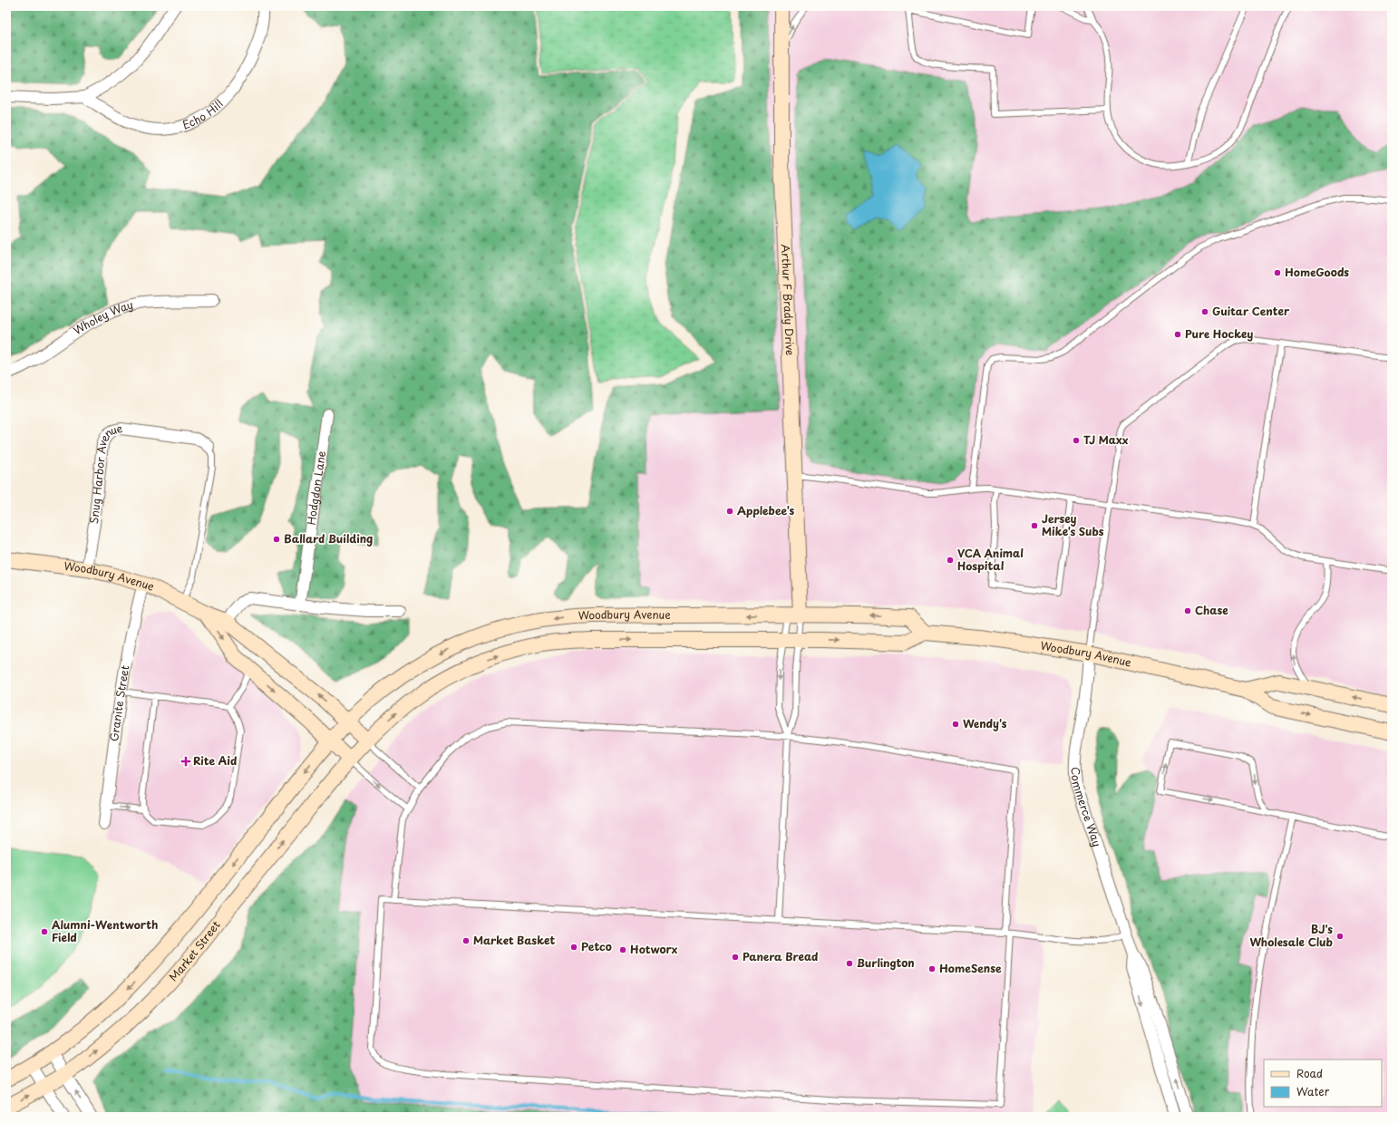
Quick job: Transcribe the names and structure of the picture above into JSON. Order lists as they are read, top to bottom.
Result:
{
  "streets": {
    "main road": ["Arthur F Brady Drive", "Woodbury Avenue", "Market Street"],
    "street": [
      "Echo Hill",
      "Wholey Way",
      "Snug Harbor Avenue",
      "Hodgdon Lane",
      "Granite Street",
      "Commerce Way"
    ]
  },
  "crossings": [
    ["Arthur F Brady Drive", "Woodbury Avenue"],
    ["Snug Harbor Avenue", "Woodbury Avenue"],
    ["Woodbury Avenue", "Granite Street"],
    ["Woodbury Avenue", "Commerce Way"],
    ["Woodbury Avenue", "Market Street"]
  ],
  "places": {
    "other": [
      "HomeGoods",
      "Guitar Center",
      "Pure Hockey",
      "TJ Maxx",
      "Applebee's",
      "Jersey Mike's Subs",
      "Ballard Building",
      "VCA Animal Hospital",
      "Chase",
      "Wendy's",
      "Alumni-Wentworth Field",
      "BJ's Wholesale Club",
      "Market Basket",
      "Petco",
      "Hotworx",
      "Panera Bread",
      "Burlington",
      "HomeSense"
    ],
    "health": ["Rite Aid"]
  },
  "legend": ["Road", "Water"]
}
